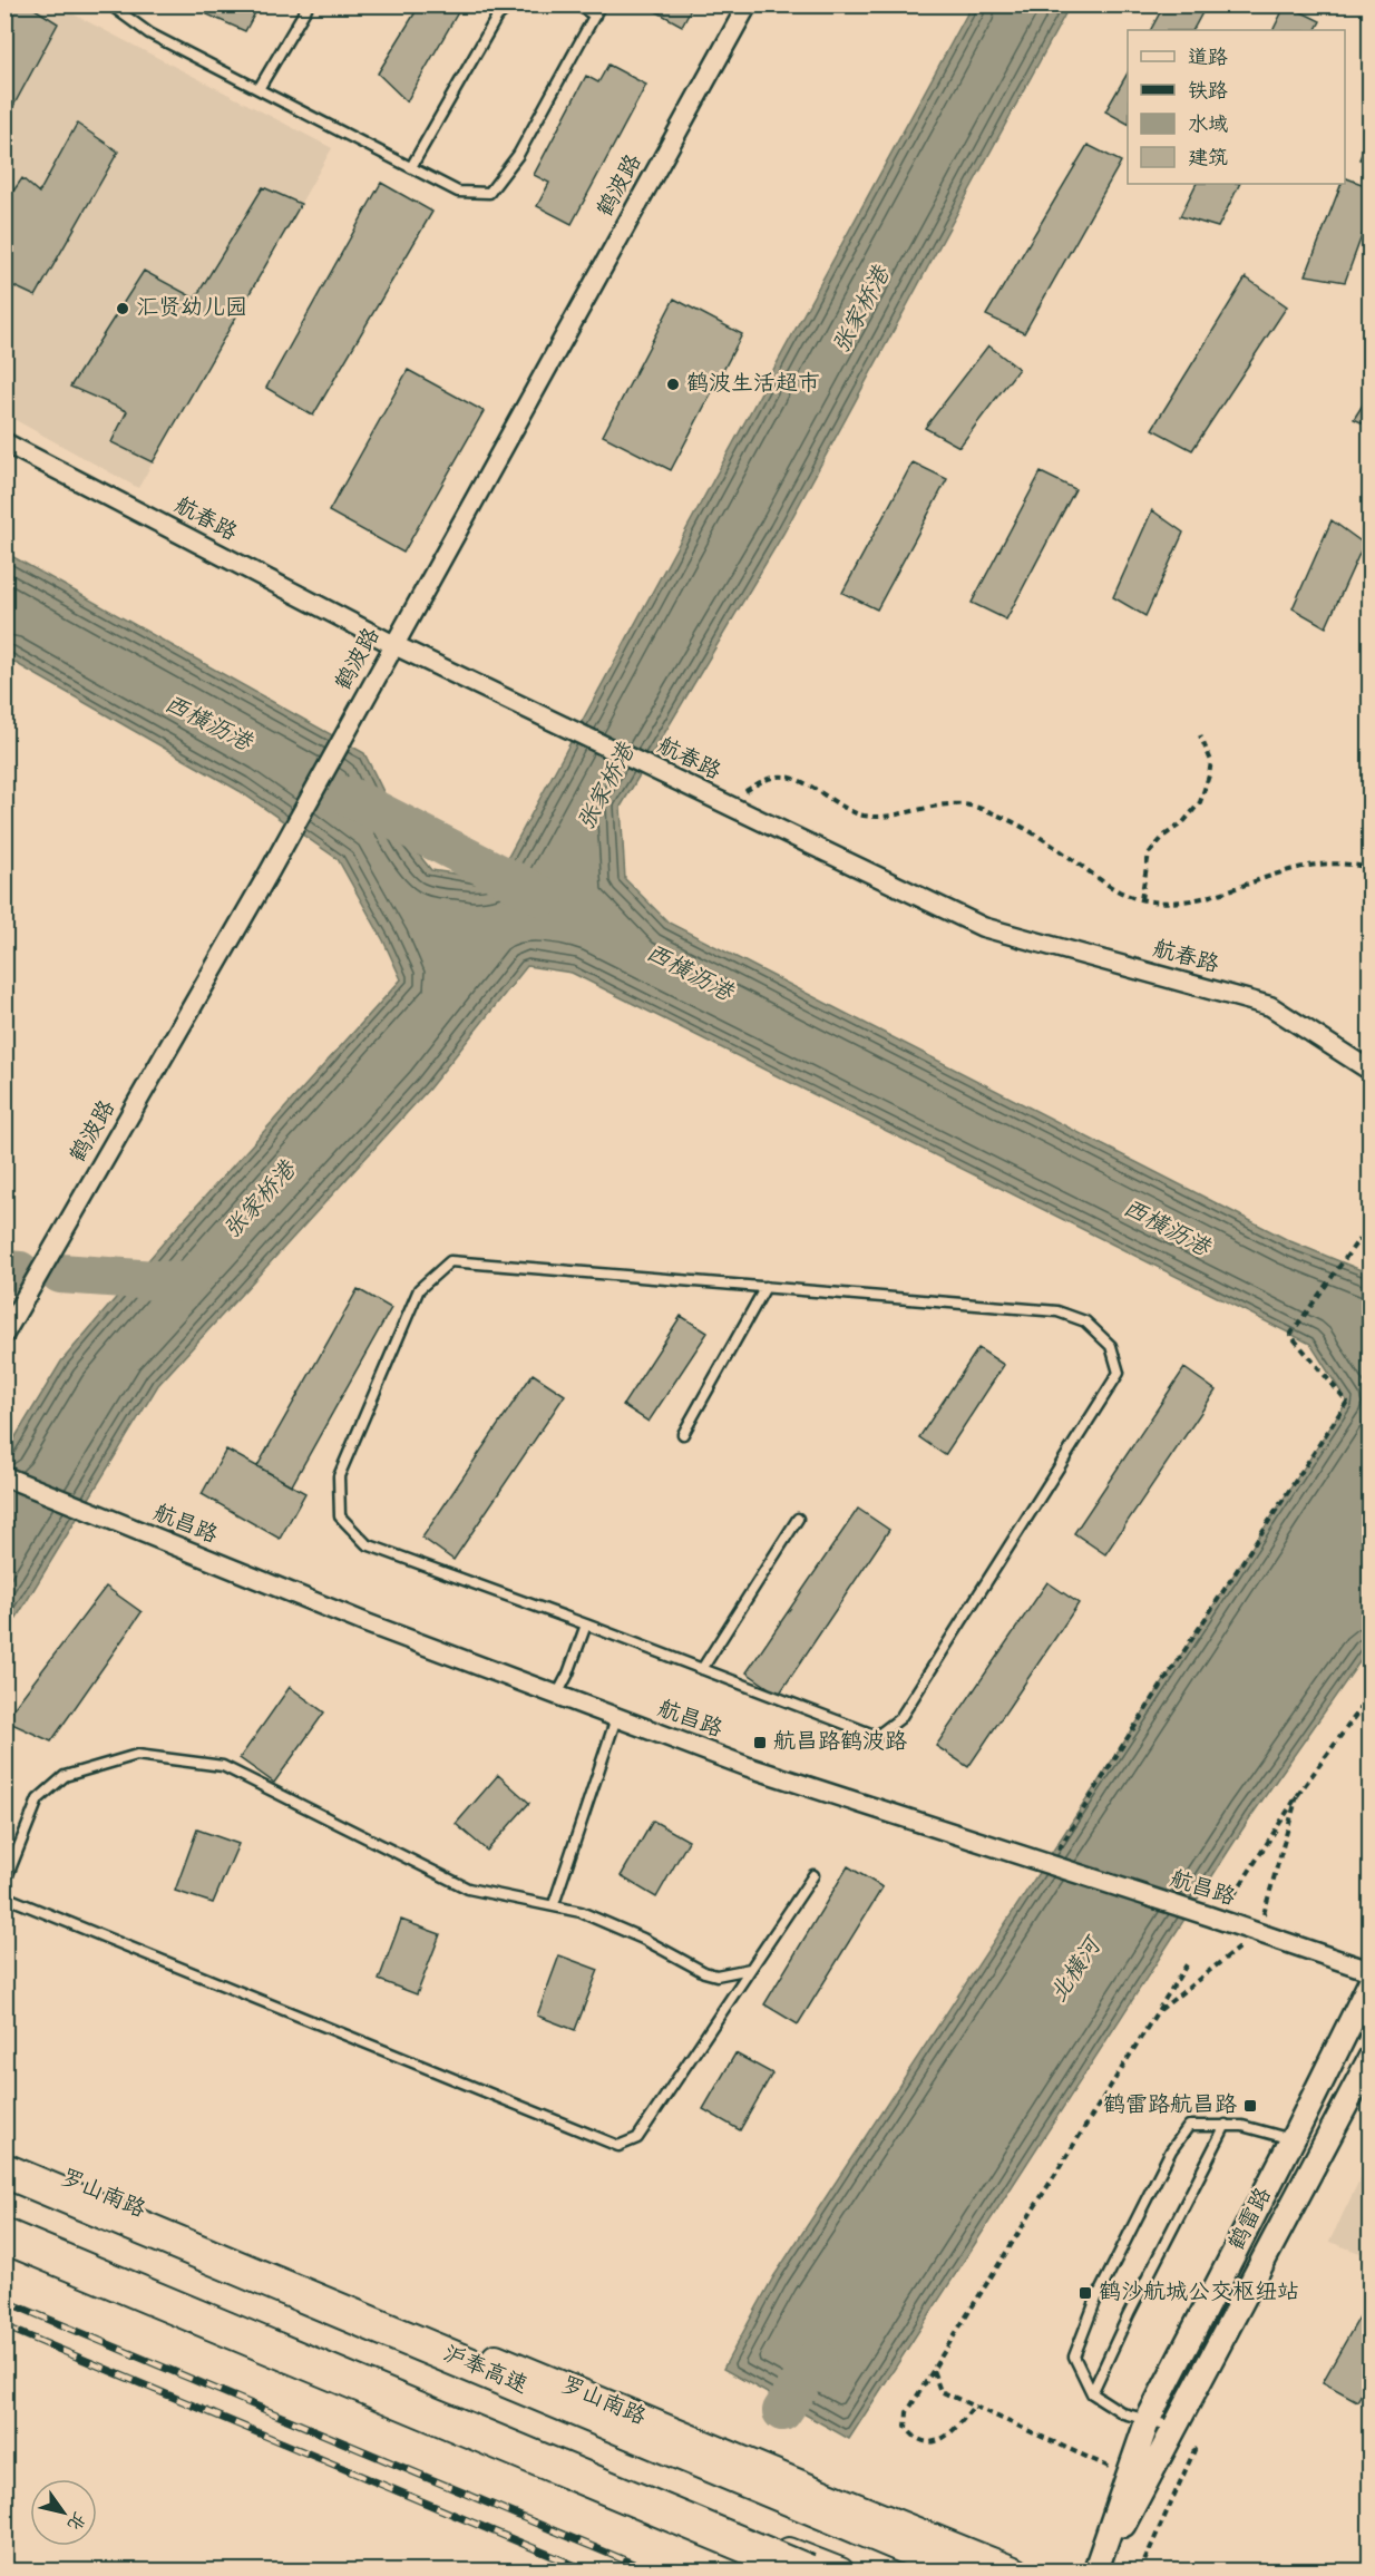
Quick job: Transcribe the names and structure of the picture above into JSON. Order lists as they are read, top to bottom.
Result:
{
  "streets": {
    "highway": ["沪奉高速"],
    "main road": ["罗山南路"],
    "street": [
      "鹤波路",
      "航春路",
      "航昌路",
      "鹤雷路"
    ]
  },
  "crossings": [
    ["鹤波路", "航春路"]
  ],
  "water": ["张家桥港", "西横沥港", "北横河"],
  "places": {
    "other": ["汇贤幼儿园", "鹤波生活超市"],
    "transit": ["航昌路鹤波路", "鹤雷路航昌路", "鹤沙航城公交枢纽站"]
  },
  "legend": [
    "道路",
    "铁路",
    "水域",
    "建筑"
  ],
  "north": "bottom right"
}
